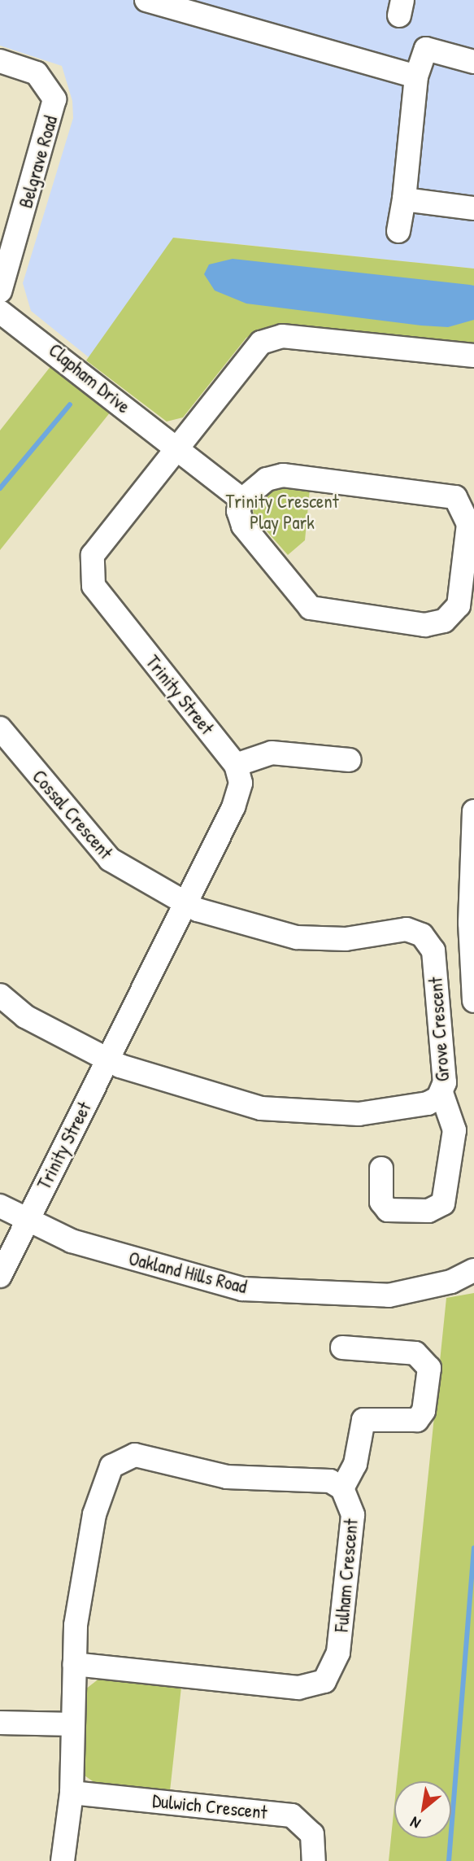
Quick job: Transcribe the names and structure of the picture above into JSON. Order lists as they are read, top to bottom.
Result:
{
  "streets": {
    "street": [
      "Belgrave Road",
      "Clapham Drive",
      "Trinity Street",
      "Cossal Crescent",
      "Grove Crescent",
      "Oakland Hills Road",
      "Fulham Crescent",
      "Dulwich Crescent"
    ]
  },
  "crossings": [
    ["Clapham Drive", "Trinity Street"],
    ["Trinity Street", "Cossal Crescent"],
    ["Trinity Street", "Grove Crescent"],
    ["Trinity Street", "Oakland Hills Road"],
    ["Cossal Crescent", "Grove Crescent"]
  ],
  "parks": ["Trinity Crescent Play Park"],
  "north": "bottom left"
}
